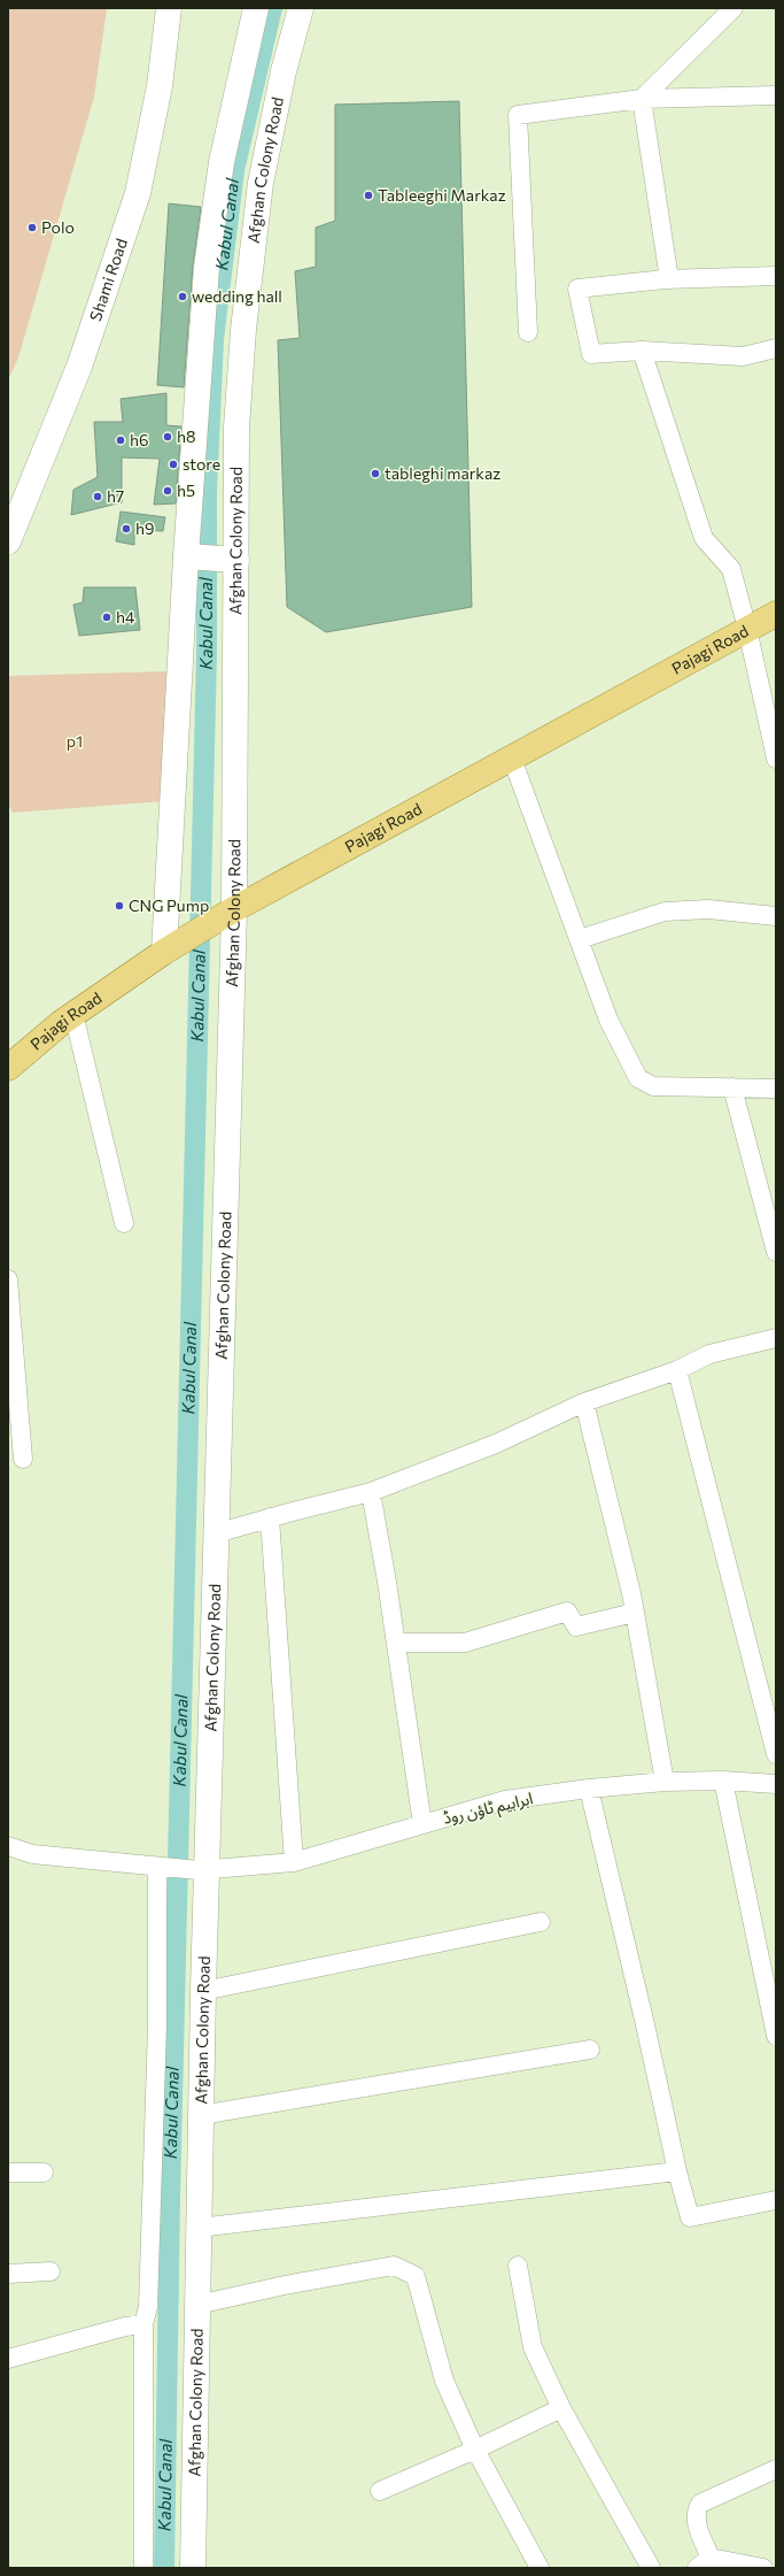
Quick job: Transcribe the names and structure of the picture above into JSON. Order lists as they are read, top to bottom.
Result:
{
  "streets": {
    "main road": ["Afghan Colony Road", "Shami Road", "Pajagi Road"],
    "street": ["ابراہیم ٹاؤن روڈ"]
  },
  "crossings": [
    ["Afghan Colony Road", "Pajagi Road"],
    ["Afghan Colony Road", "ابراہیم ٹاؤن روڈ"]
  ],
  "water": ["Kabul Canal"],
  "parks": ["p1"],
  "places": [
    "Tableeghi Markaz",
    "Polo",
    "wedding hall",
    "h8",
    "h6",
    "store",
    "tableghi markaz",
    "h5",
    "h7",
    "h9",
    "h4",
    "CNG Pump"
  ]
}
